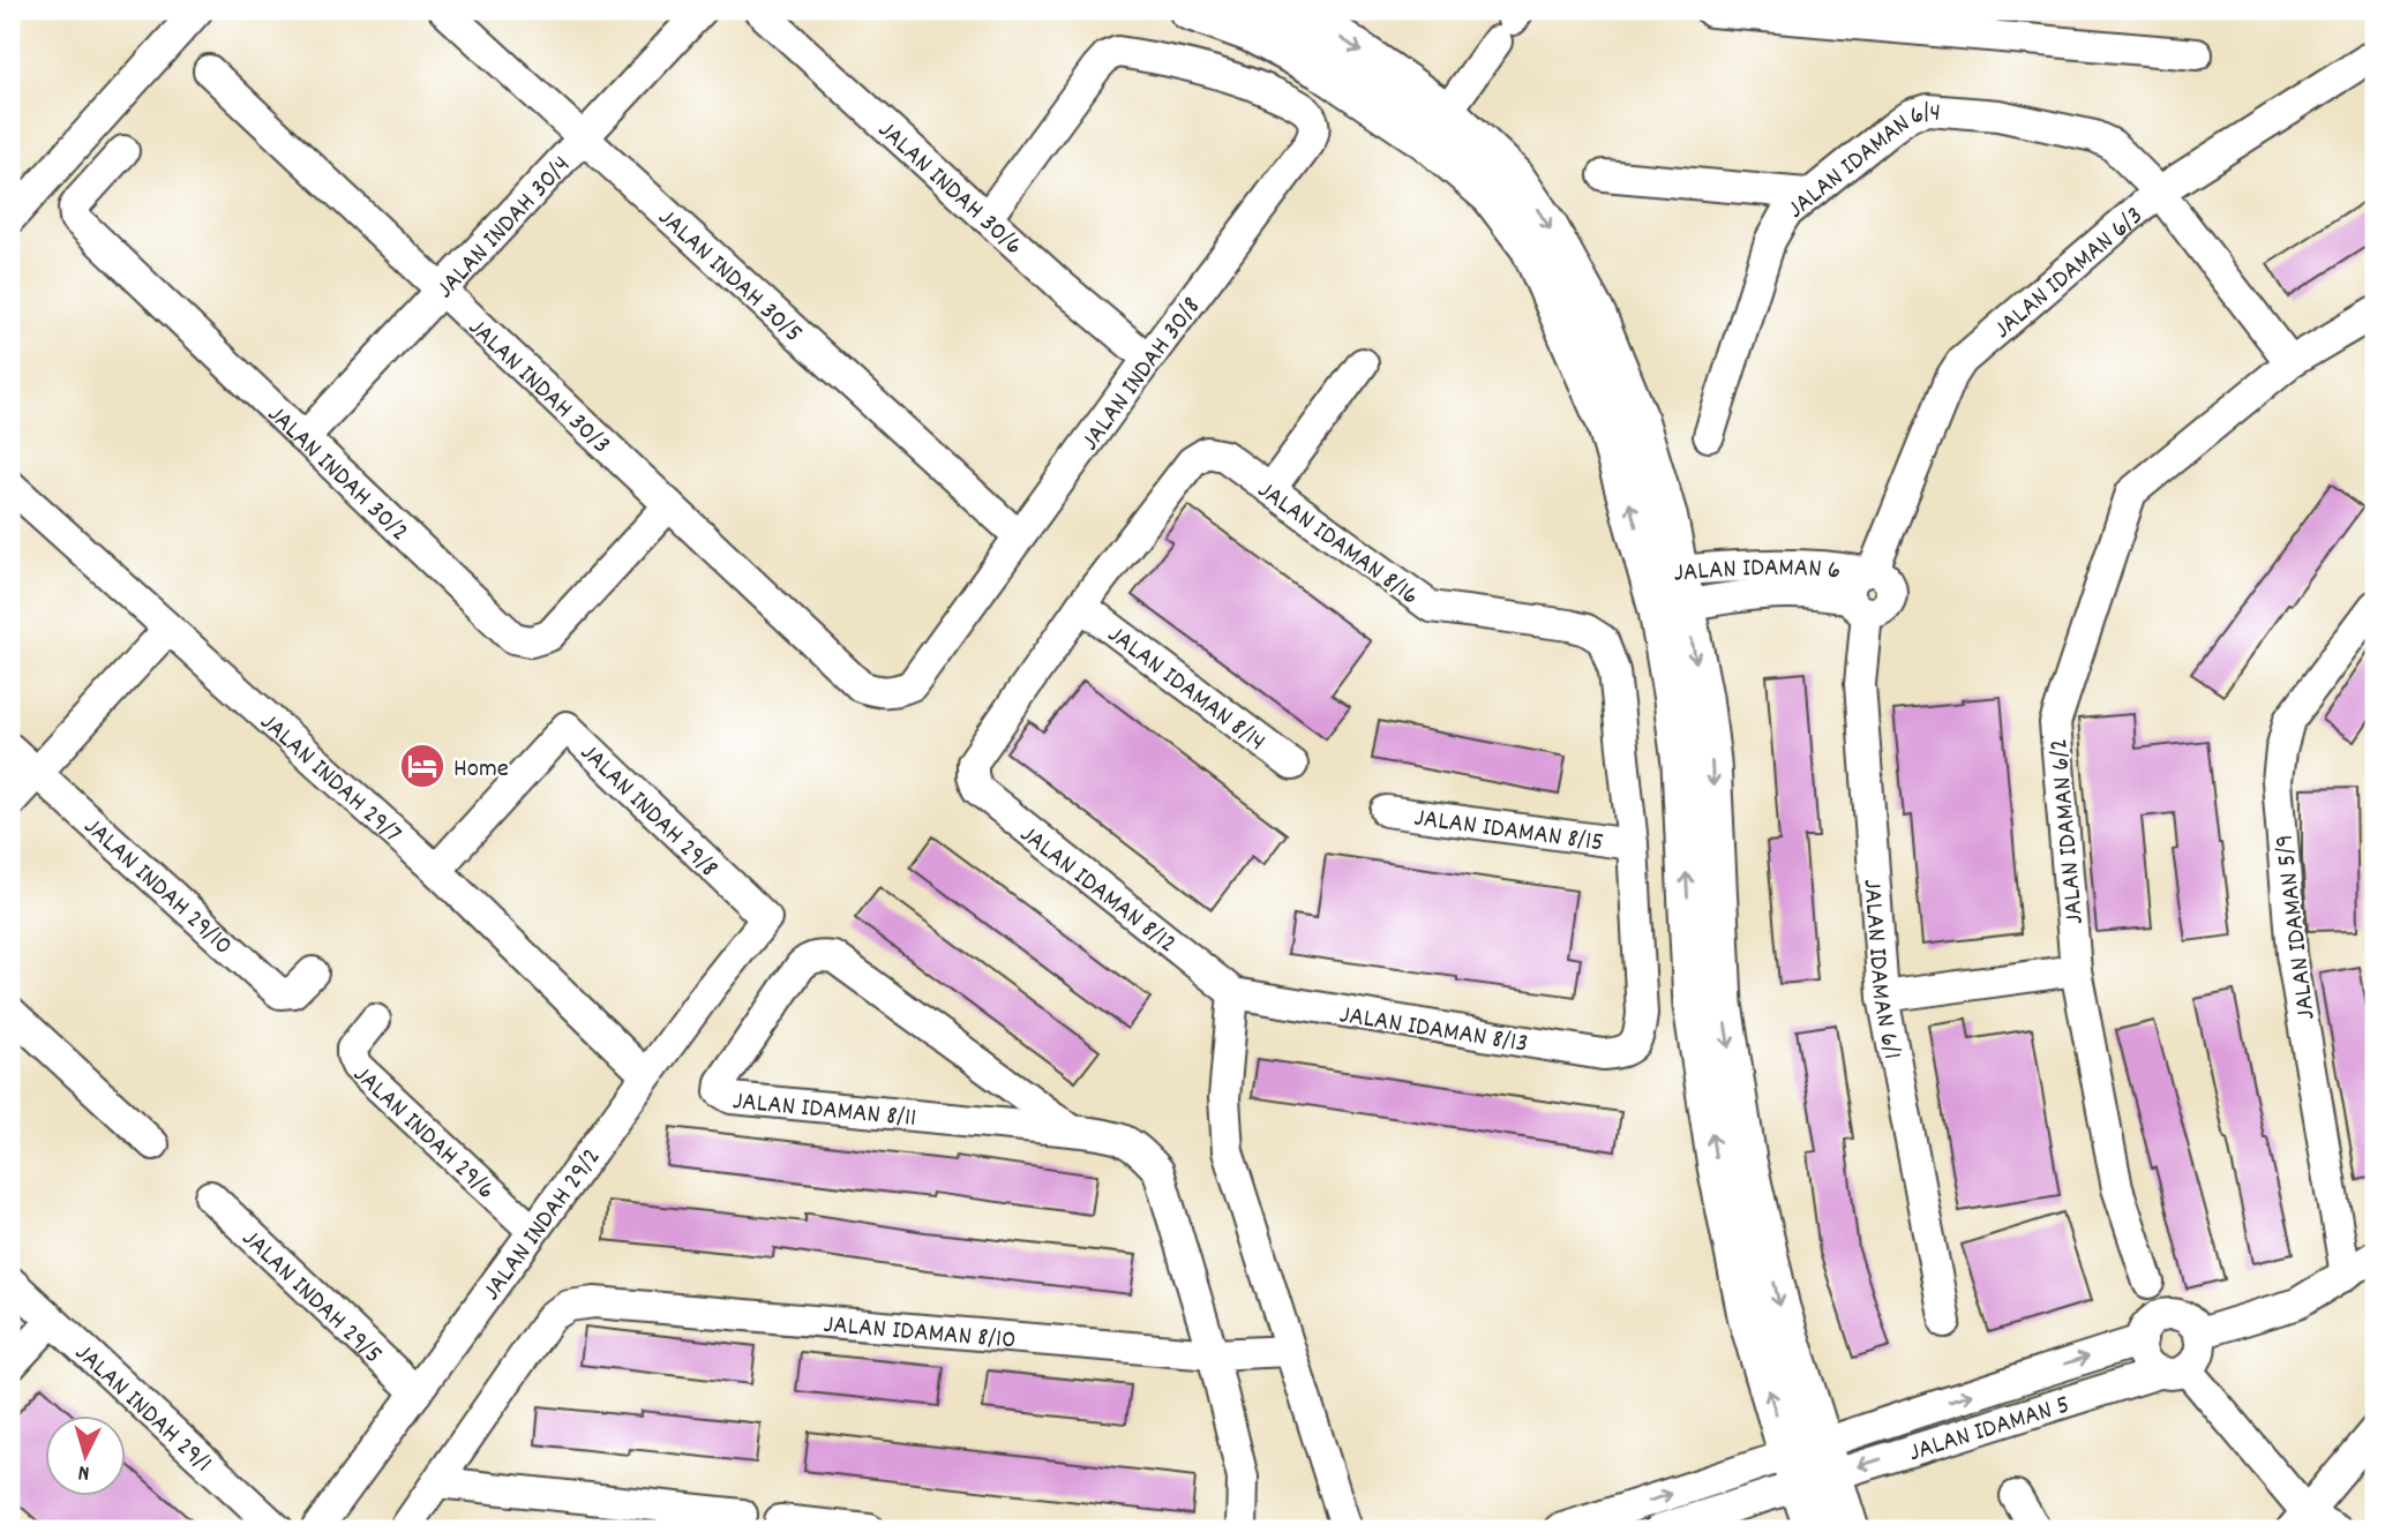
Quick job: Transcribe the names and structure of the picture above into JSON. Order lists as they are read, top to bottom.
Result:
{
  "streets": {
    "street": [
      "JALAN IDAMAN 6/4",
      "JALAN INDAH 30/6",
      "JALAN INDAH 30/4",
      "JALAN IDAMAN 6/3",
      "JALAN INDAH 30/5",
      "JALAN INDAH 30/8",
      "JALAN INDAH 30/3",
      "JALAN INDAH 30/2",
      "JALAN IDAMAN 8/16",
      "JALAN IDAMAN 6",
      "JALAN IDAMAN 8/14",
      "JALAN INDAH 29/7",
      "JALAN INDAH 29/8",
      "JALAN IDAMAN 8/15",
      "JALAN IDAMAN 6/2",
      "JALAN INDAH 29/10",
      "JALAN IDAMAN 8/12",
      "JALAN IDAMAN 5/9",
      "JALAN IDAMAN 6/1",
      "JALAN IDAMAN 8/13",
      "JALAN IDAMAN 8/11",
      "JALAN INDAH 29/6",
      "JALAN INDAH 29/2",
      "JALAN INDAH 29/5",
      "JALAN IDAMAN 8/10",
      "JALAN INDAH 29/1",
      "JALAN IDAMAN 5"
    ]
  },
  "crossings": [
    ["JALAN IDAMAN 6/4", "JALAN IDAMAN 6/3"],
    ["JALAN IDAMAN 6/4", "JALAN IDAMAN 6/2"],
    ["JALAN INDAH 30/6", "JALAN INDAH 30/8"],
    ["JALAN INDAH 30/4", "JALAN INDAH 30/5"],
    ["JALAN INDAH 30/4", "JALAN INDAH 30/3"],
    ["JALAN INDAH 30/4", "JALAN INDAH 30/2"],
    ["JALAN IDAMAN 6/3", "JALAN IDAMAN 6"],
    ["JALAN INDAH 30/5", "JALAN INDAH 30/8"],
    ["JALAN INDAH 30/8", "JALAN INDAH 30/3"],
    ["JALAN INDAH 30/3", "JALAN INDAH 30/2"],
    ["JALAN IDAMAN 8/16", "JALAN IDAMAN 8/14"],
    ["JALAN IDAMAN 8/16", "JALAN IDAMAN 8/15"],
    ["JALAN IDAMAN 8/16", "JALAN IDAMAN 8/12"],
    ["JALAN IDAMAN 8/16", "JALAN IDAMAN 8/13"],
    ["JALAN IDAMAN 6", "JALAN IDAMAN 6/1"],
    ["JALAN IDAMAN 8/14", "JALAN IDAMAN 8/12"],
    ["JALAN INDAH 29/7", "JALAN INDAH 29/8"],
    ["JALAN INDAH 29/7", "JALAN INDAH 29/2"],
    ["JALAN INDAH 29/8", "JALAN INDAH 29/2"],
    ["JALAN IDAMAN 8/15", "JALAN IDAMAN 8/13"],
    ["JALAN IDAMAN 8/12", "JALAN IDAMAN 8/13"],
    ["JALAN IDAMAN 8/11", "JALAN IDAMAN 8/10"],
    ["JALAN INDAH 29/6", "JALAN INDAH 29/2"],
    ["JALAN INDAH 29/2", "JALAN INDAH 29/5"]
  ],
  "places": {
    "hotel": ["Home"]
  },
  "north": "bottom"
}
